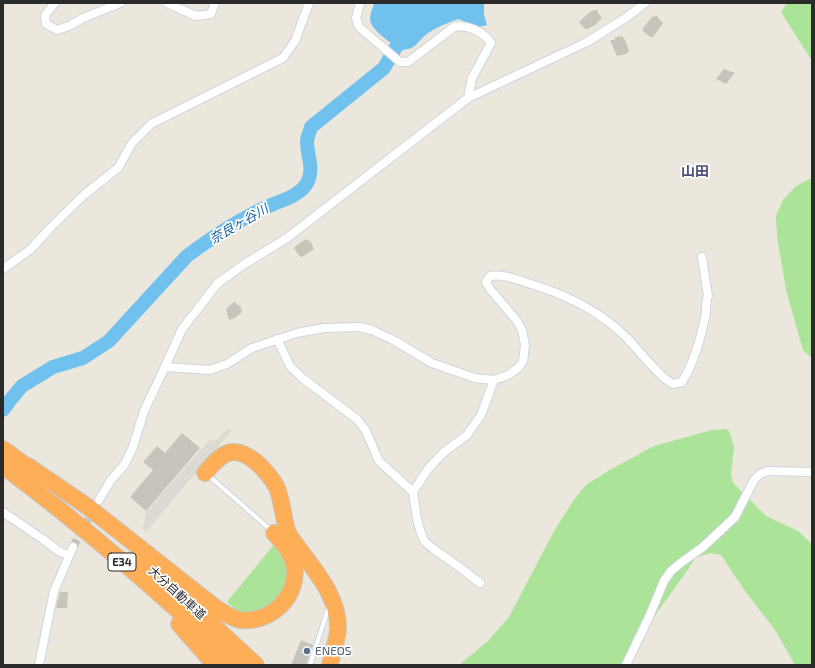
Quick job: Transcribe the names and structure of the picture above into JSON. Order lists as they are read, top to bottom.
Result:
{
  "streets": {
    "highway": ["E34", "大分自動車道"]
  },
  "districts": ["山田"],
  "water": ["奈良ヶ谷川"],
  "places": ["ENEOS"]
}
